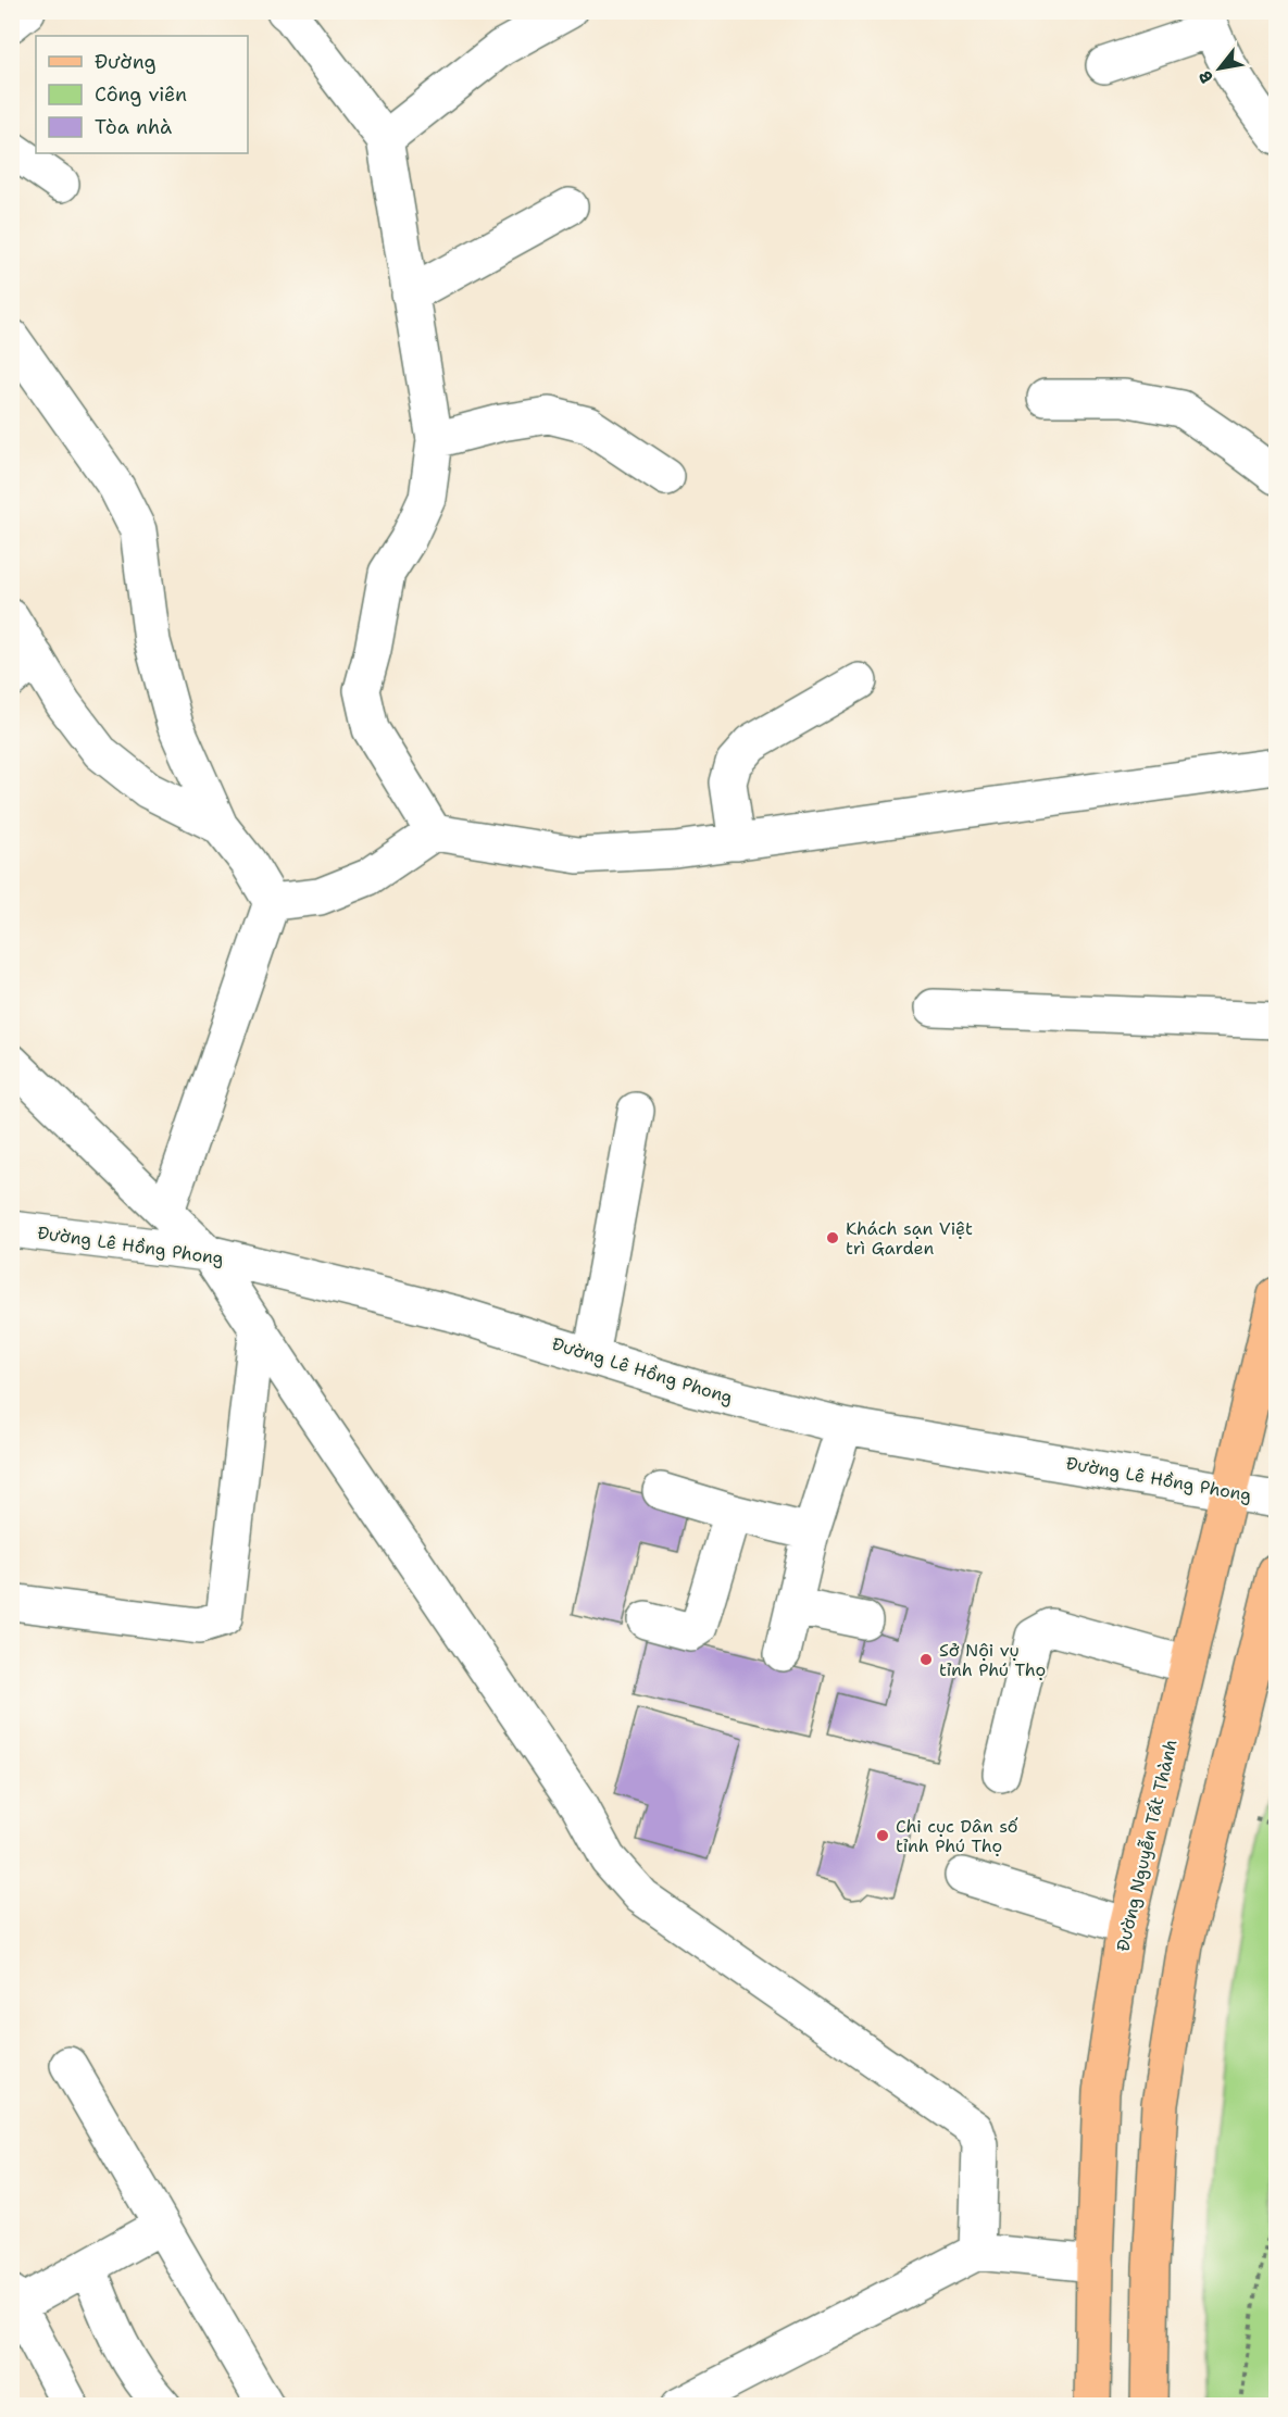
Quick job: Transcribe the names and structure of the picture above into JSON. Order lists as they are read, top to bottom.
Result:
{
  "streets": {
    "main road": ["Đường Nguyễn Tất Thành"],
    "street": ["Đường Lê Hồng Phong"]
  },
  "crossings": [
    ["Đường Lê Hồng Phong", "Đường Nguyễn Tất Thành"]
  ],
  "places": ["Khách sạn Việt trì Garden", "Sở Nội vụ tỉnh Phú Thọ", "Chi cục Dân số tỉnh Phú Thọ"],
  "legend": ["Đường", "Công viên", "Tòa nhà"],
  "north": "bottom left"
}
